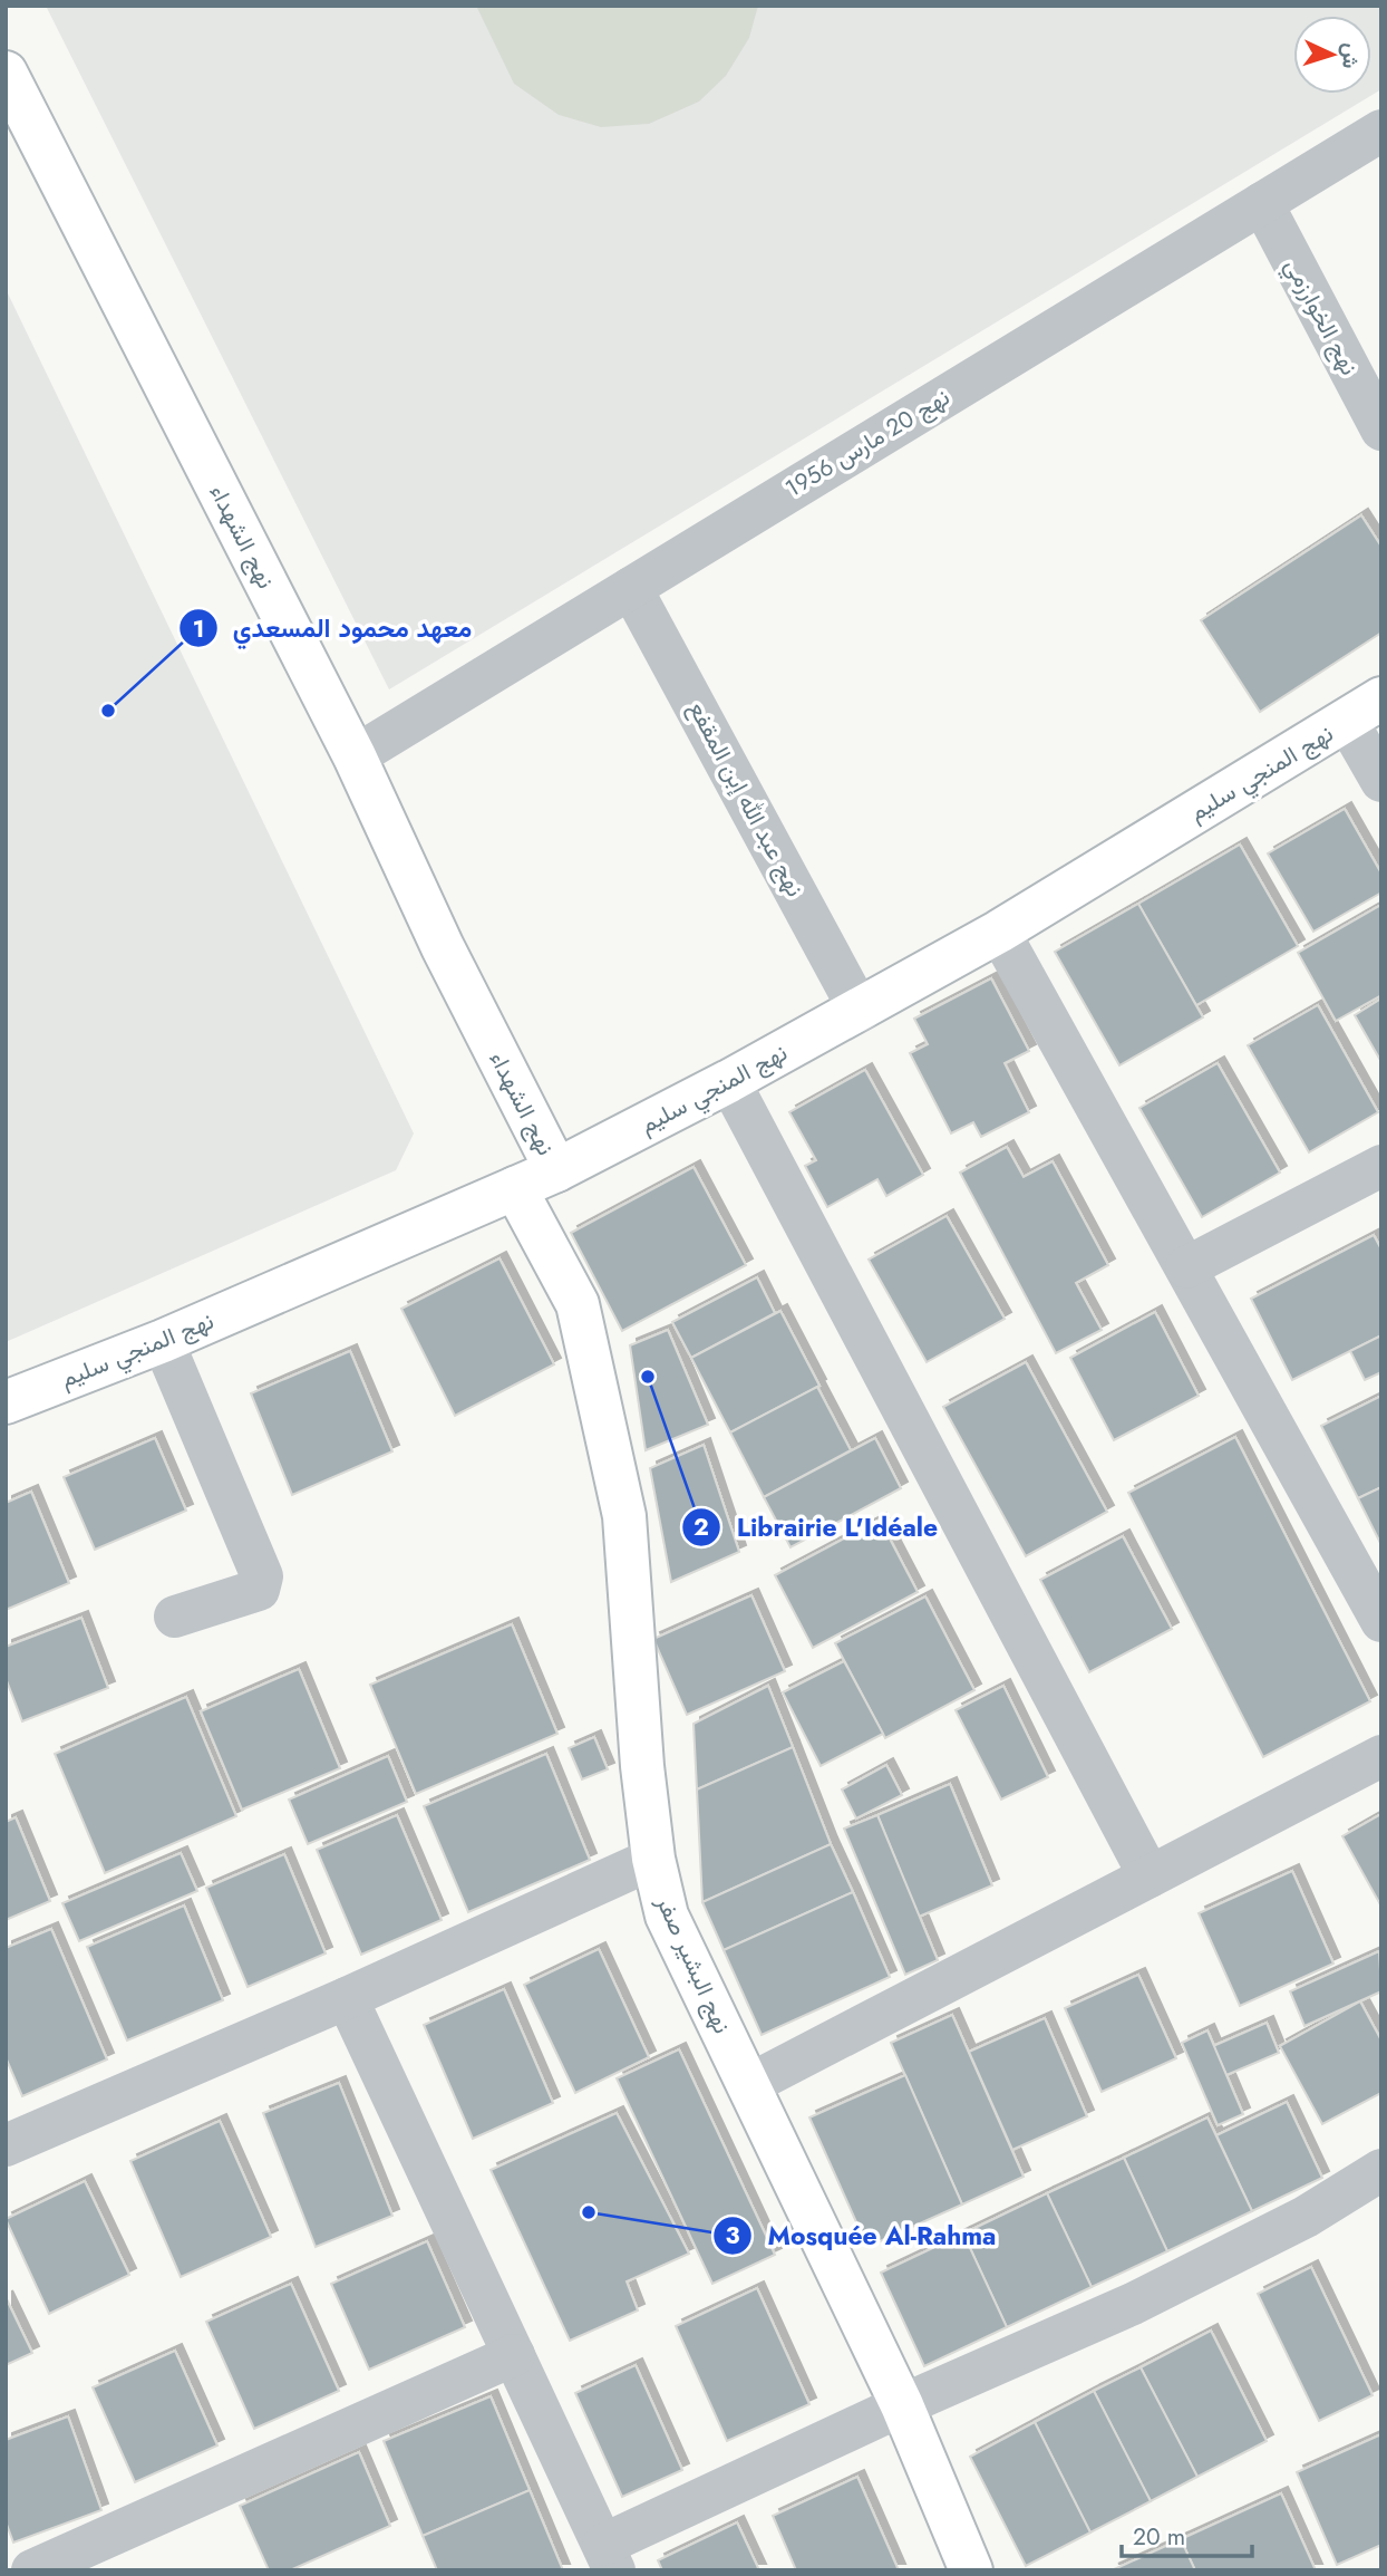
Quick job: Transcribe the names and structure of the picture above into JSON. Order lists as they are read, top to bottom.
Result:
{
  "streets": {
    "street": [
      "نهج الخوارزمي",
      "نهج 20 مارس 1956",
      "نهج الشهداء",
      "نهج المنجي سليم",
      "نهج عبد الله إبن المقفع",
      "نهج البشير صفر"
    ]
  },
  "crossings": [
    ["نهج الخوارزمي", "نهج 20 مارس 1956"],
    ["نهج 20 مارس 1956", "نهج الشهداء"],
    ["نهج 20 مارس 1956", "نهج عبد الله إبن المقفع"],
    ["نهج الشهداء", "نهج المنجي سليم"],
    ["نهج المنجي سليم", "نهج عبد الله إبن المقفع"],
    ["نهج المنجي سليم", "نهج البشير صفر"]
  ],
  "places": ["معهد محمود المسعدي", "Librairie L'Idéale", "Mosquée Al-Rahma"],
  "scale_bar": "20 m",
  "north": "right"
}
